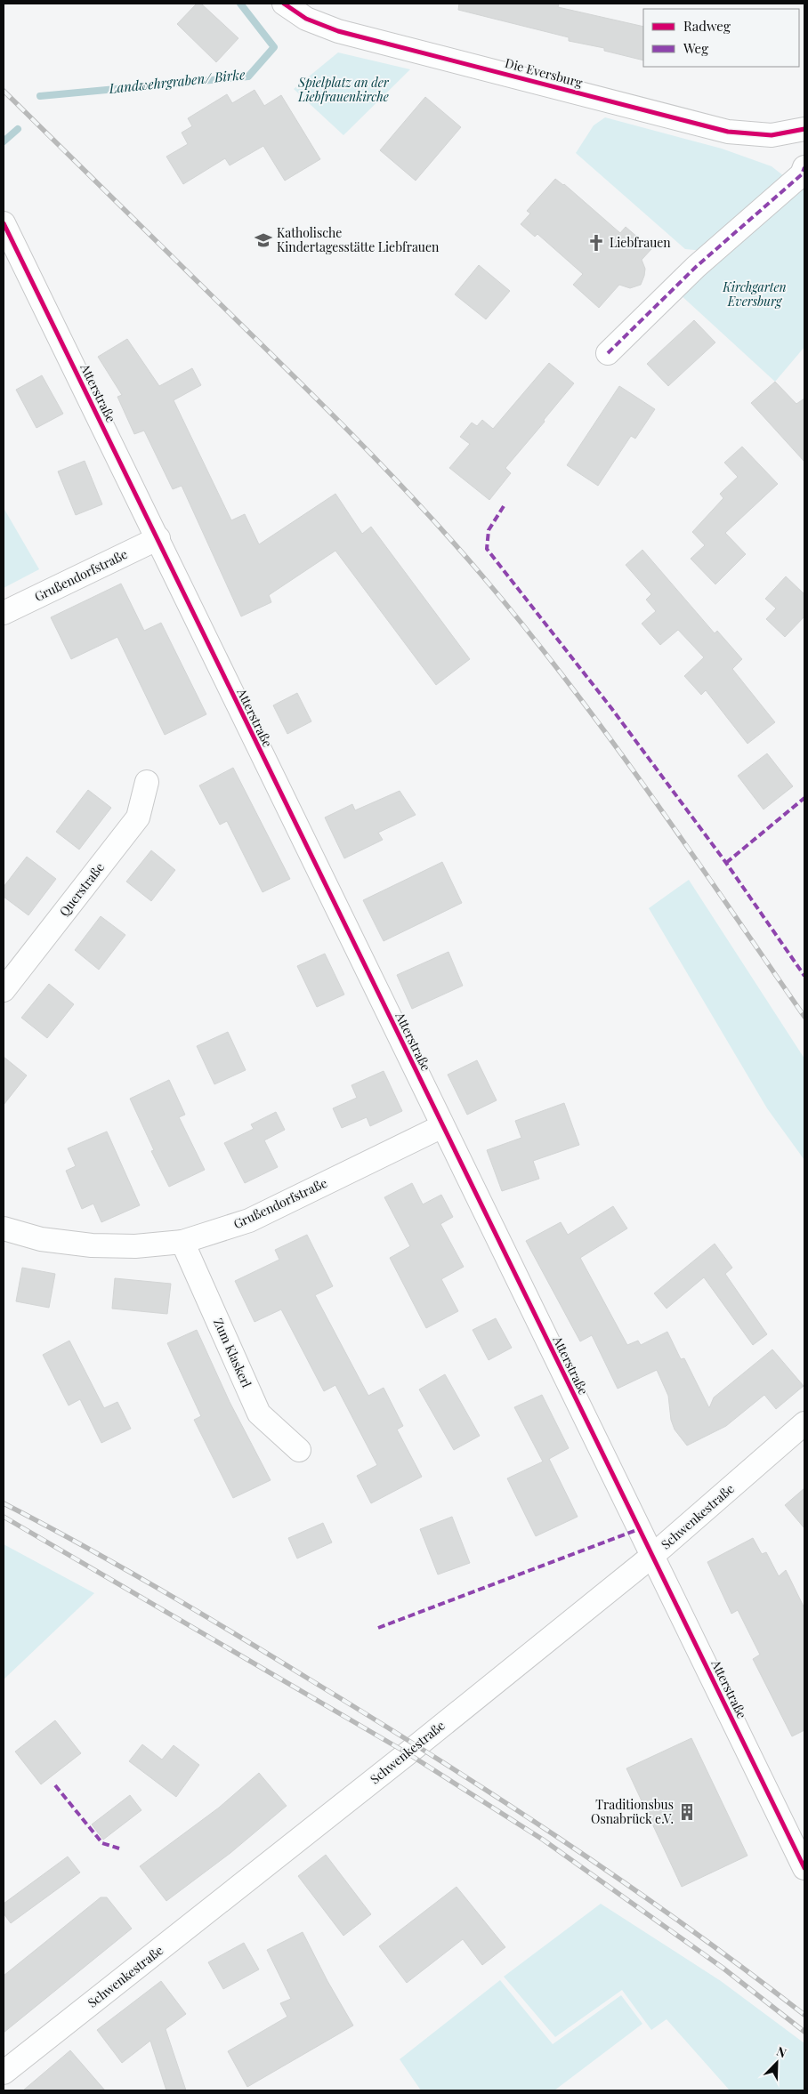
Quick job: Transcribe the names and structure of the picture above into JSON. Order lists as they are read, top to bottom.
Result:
{
  "streets": {
    "street": [
      "Die Eversburg",
      "Atterstraße",
      "Grußendorfstraße",
      "Querstraße",
      "Zum Klaskerl",
      "Schwenkestraße"
    ]
  },
  "crossings": [
    ["Atterstraße", "Grußendorfstraße"],
    ["Atterstraße", "Schwenkestraße"],
    ["Grußendorfstraße", "Zum Klaskerl"]
  ],
  "water": ["Landwehrgraben/ Birke"],
  "parks": ["Spielplatz an der Liebfrauenkirche", "Kirchgarten Eversburg"],
  "places": {
    "school or university": ["Katholische Kindertagesstätte Liebfrauen"],
    "church": ["Liebfrauen"],
    "building": ["Traditionsbus Osnabrück e.V."]
  },
  "legend": ["Radweg", "Weg"],
  "north": "top right"
}
